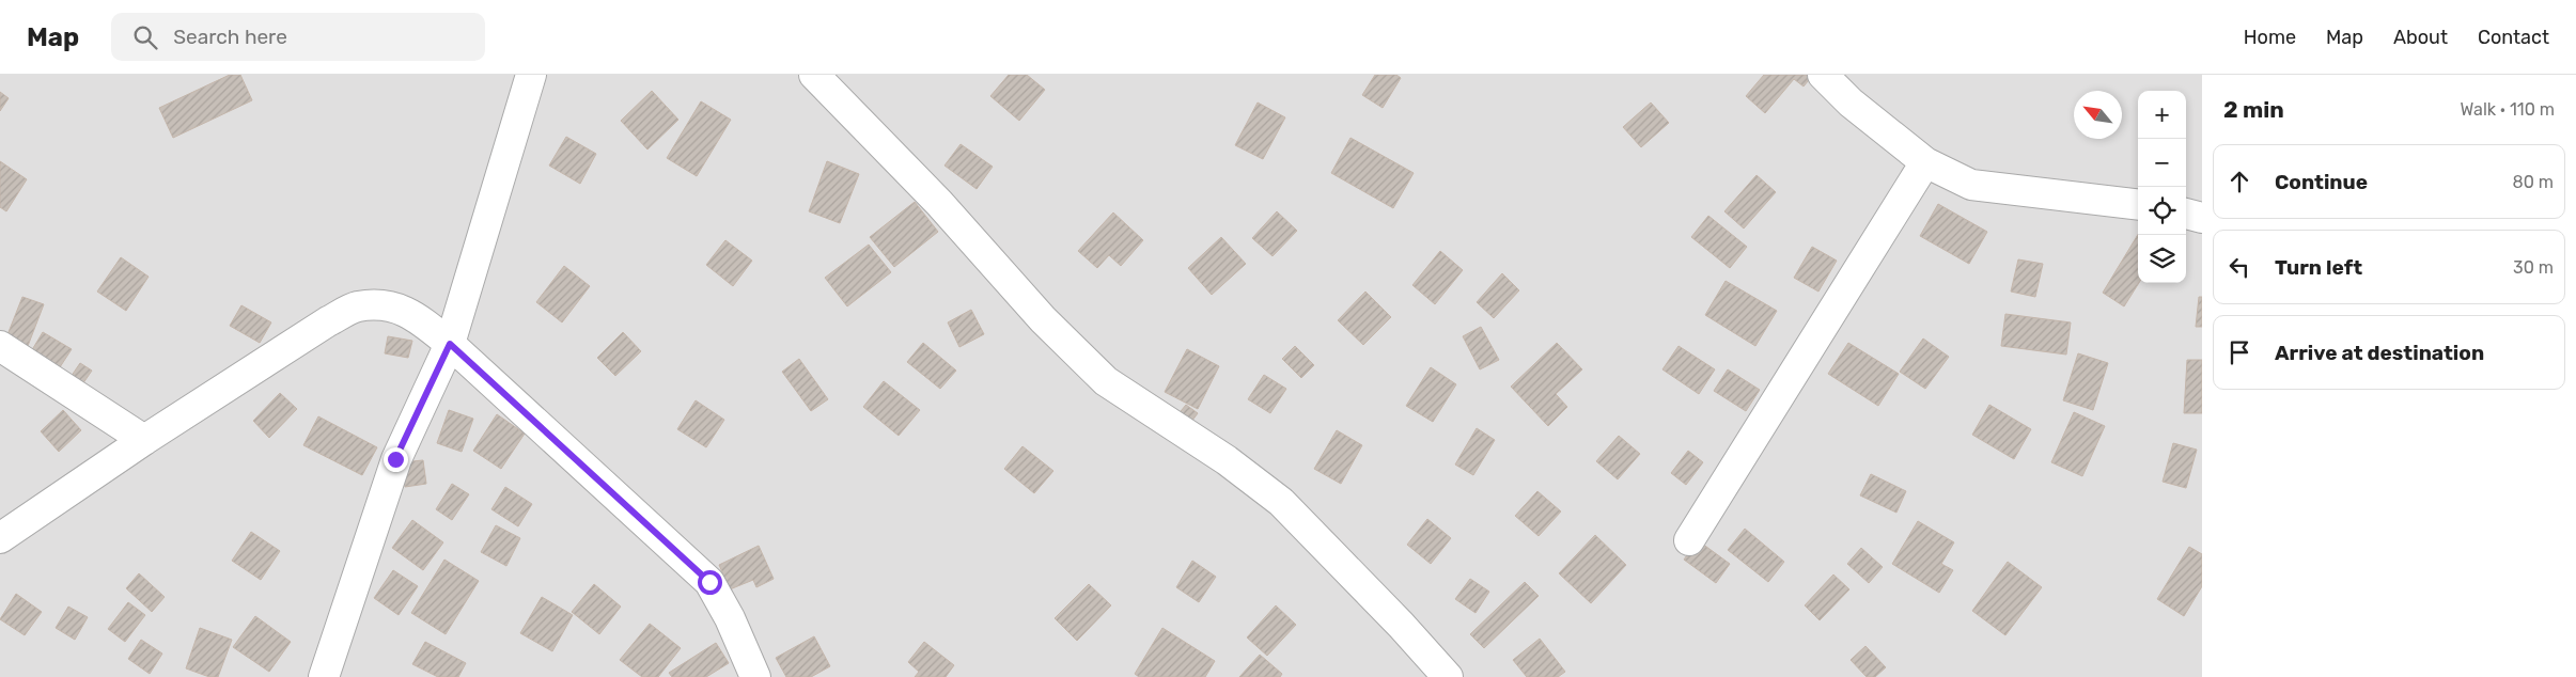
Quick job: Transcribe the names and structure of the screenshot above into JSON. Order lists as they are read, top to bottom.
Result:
{
  "north": "top left",
  "page": {
    "header": "Map",
    "search": "Search here",
    "nav": [
      "Home",
      "Map",
      "About",
      "Contact"
    ],
    "heading": ["2 min", "Walk · 110 m"],
    "map_buttons": ["+", "−"],
    "list": [
      ["Continue", "80 m"],
      ["Turn left", "30 m"],
      "Arrive at destination"
    ]
  }
}
